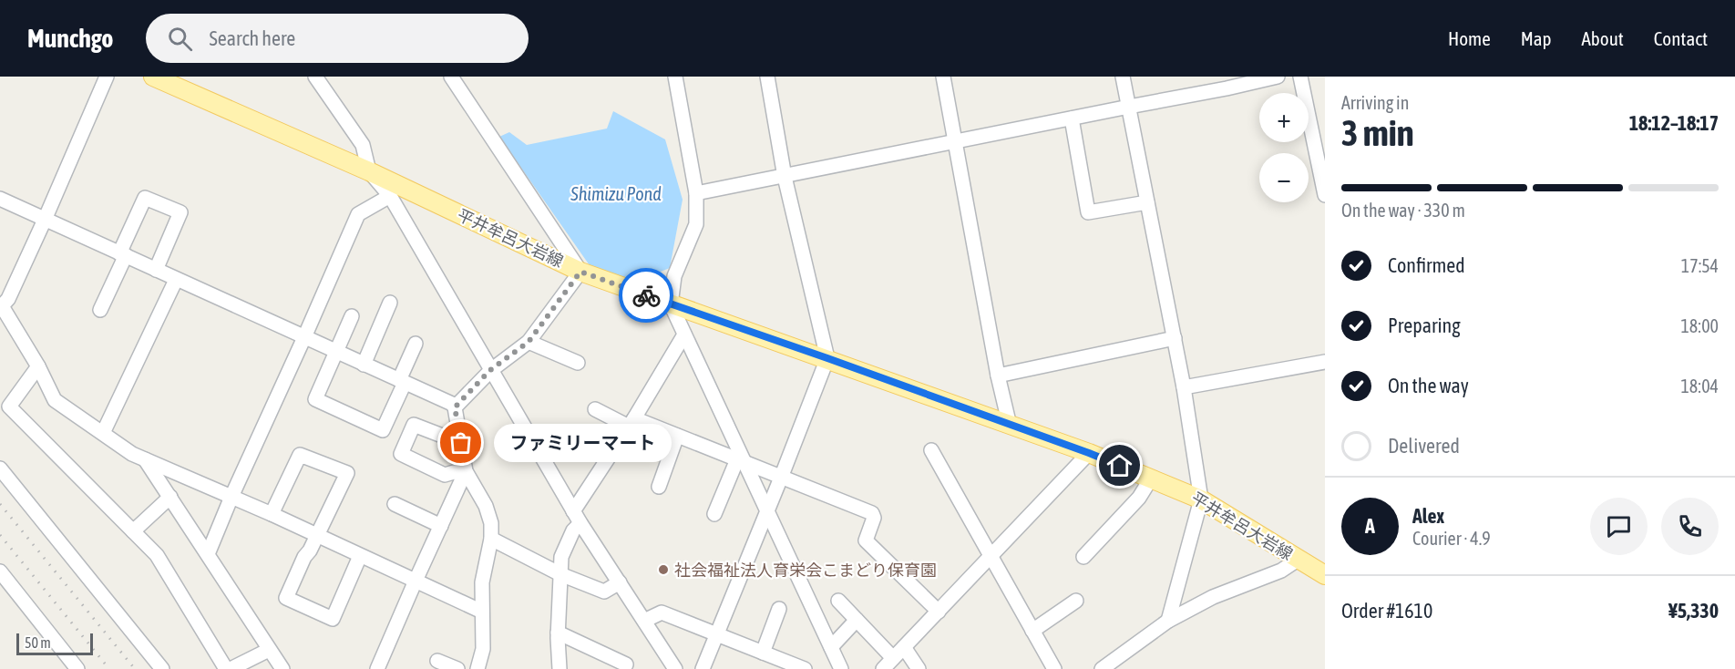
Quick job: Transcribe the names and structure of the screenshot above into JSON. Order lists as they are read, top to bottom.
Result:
{
  "streets": {
    "main road": ["平井牟呂大岩線"]
  },
  "water": ["Shimizu Pond"],
  "places": ["ファミリーマート", "社会福祉法人育栄会こまどり保育園"],
  "scale_bar": "50 m",
  "page": {
    "header": "Munchgo",
    "search": "Search here",
    "nav": [
      "Home",
      "Map",
      "About",
      "Contact"
    ],
    "heading": ["3 min", "Arriving in", "18:12–18:17"],
    "panel": [
      "Alex",
      "Courier · 4.9",
      "Order #1610",
      "¥5,330"
    ],
    "map_buttons": ["+", "−"],
    "bar": "On the way · 330 m",
    "list": [
      ["Confirmed", "17:54"],
      ["Preparing", "18:00"],
      ["On the way", "18:04"],
      "Delivered"
    ],
    "bubble": "ファミリーマート",
    "round": "A",
    "scale": "50 m"
  }
}
